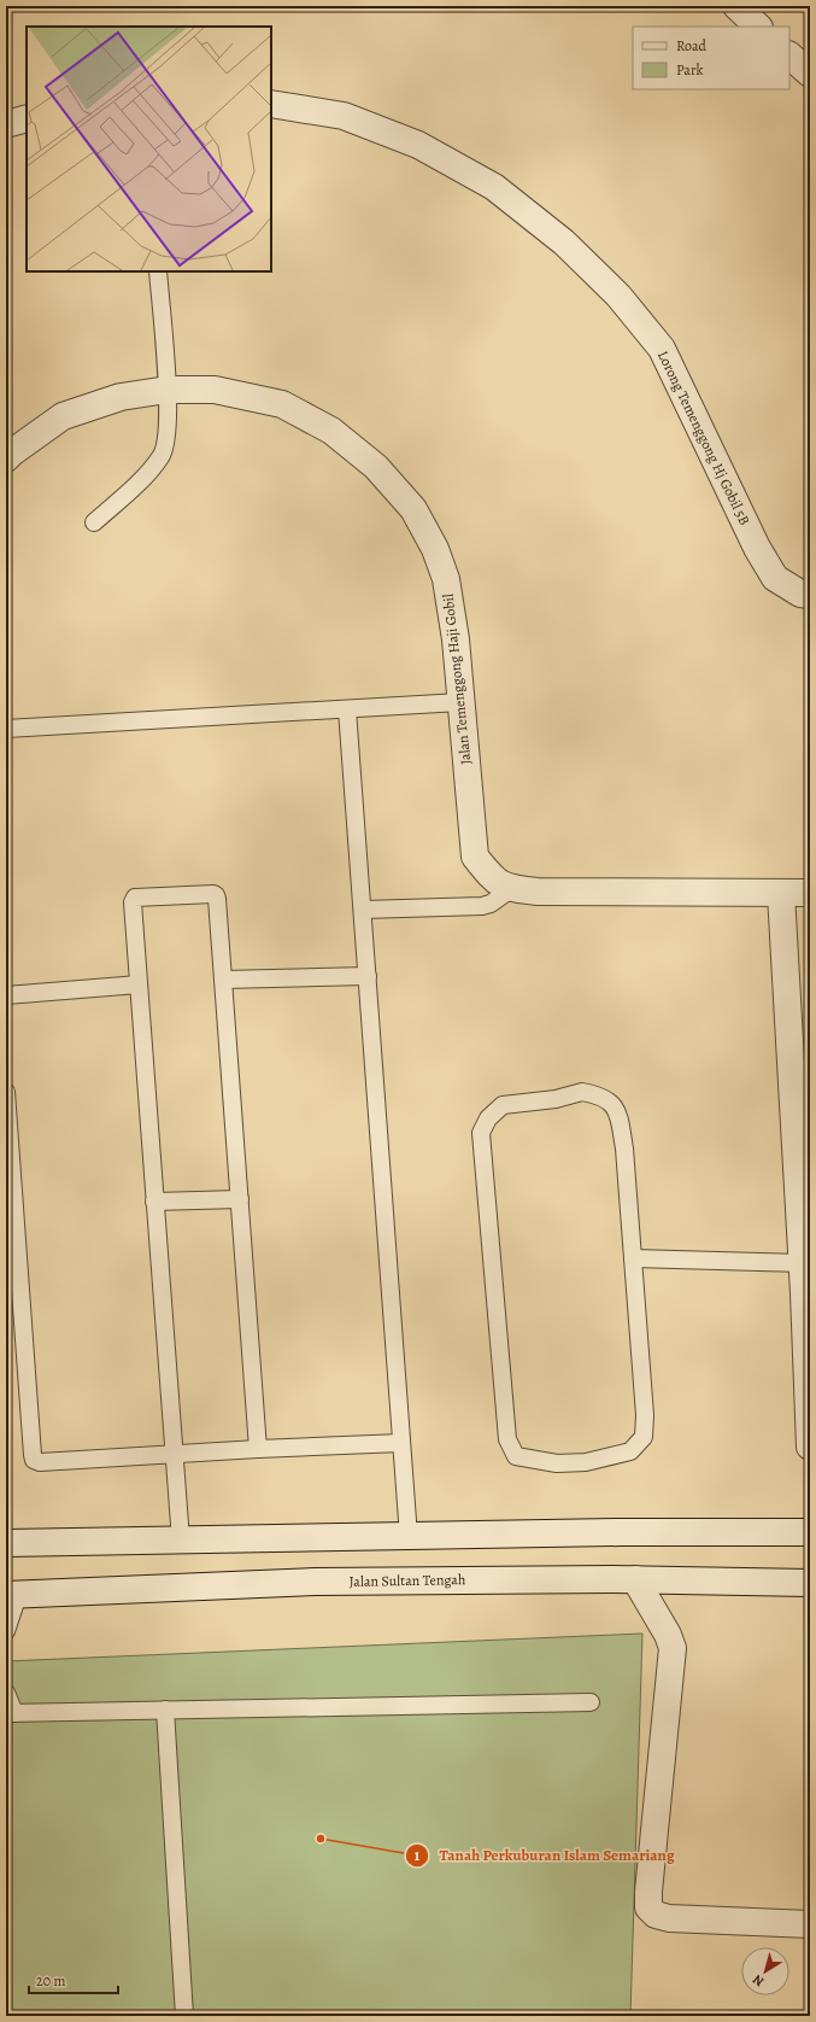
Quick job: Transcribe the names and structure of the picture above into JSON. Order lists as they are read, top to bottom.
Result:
{
  "streets": {
    "street": ["Lorong Temenggong Hj Gobil 5B", "Jalan Temenggong Haji Gobil", "Jalan Sultan Tengah"]
  },
  "places": ["Tanah Perkuburan Islam Semariang"],
  "legend": ["Road", "Park"],
  "scale_bar": "20 m",
  "north": "bottom left"
}
